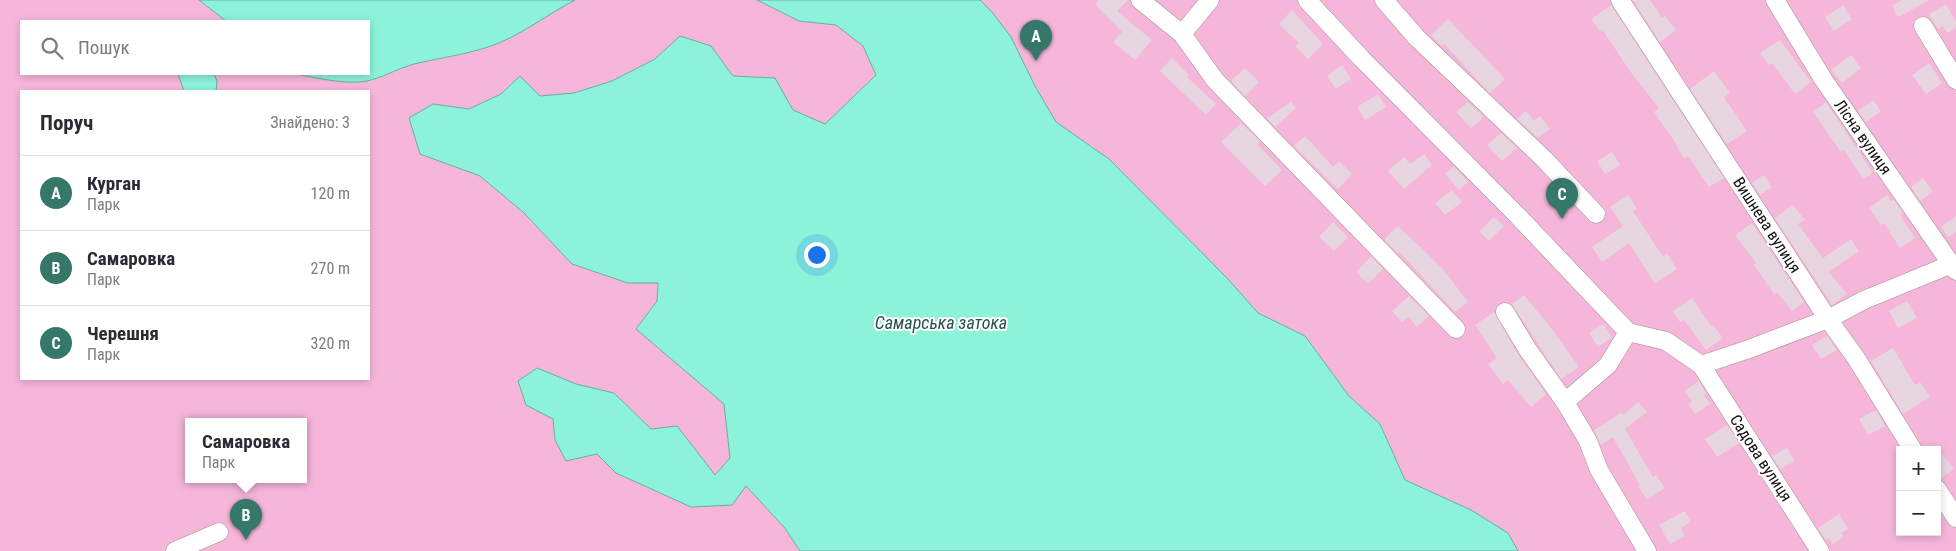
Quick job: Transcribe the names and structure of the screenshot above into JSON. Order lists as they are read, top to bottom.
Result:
{
  "streets": {
    "lane": ["Лісна вулиця", "Вишнева вулиця", "Садова вулиця"]
  },
  "water": ["Самарська затока"],
  "page": {
    "pins": ["A", "C", "B"],
    "search": "Пошук",
    "heading": ["Поруч", "Знайдено: 3"],
    "list": [
      {
        "mark": "A",
        "name": "Курган",
        "note": "Парк",
        "value": "120 m"
      },
      {
        "mark": "B",
        "name": "Самаровка",
        "note": "Парк",
        "value": "270 m"
      },
      {
        "mark": "C",
        "name": "Черешня",
        "note": "Парк",
        "value": "320 m"
      }
    ],
    "popup": ["Самаровка", "Парк"],
    "map_buttons": ["+", "−"]
  }
}
